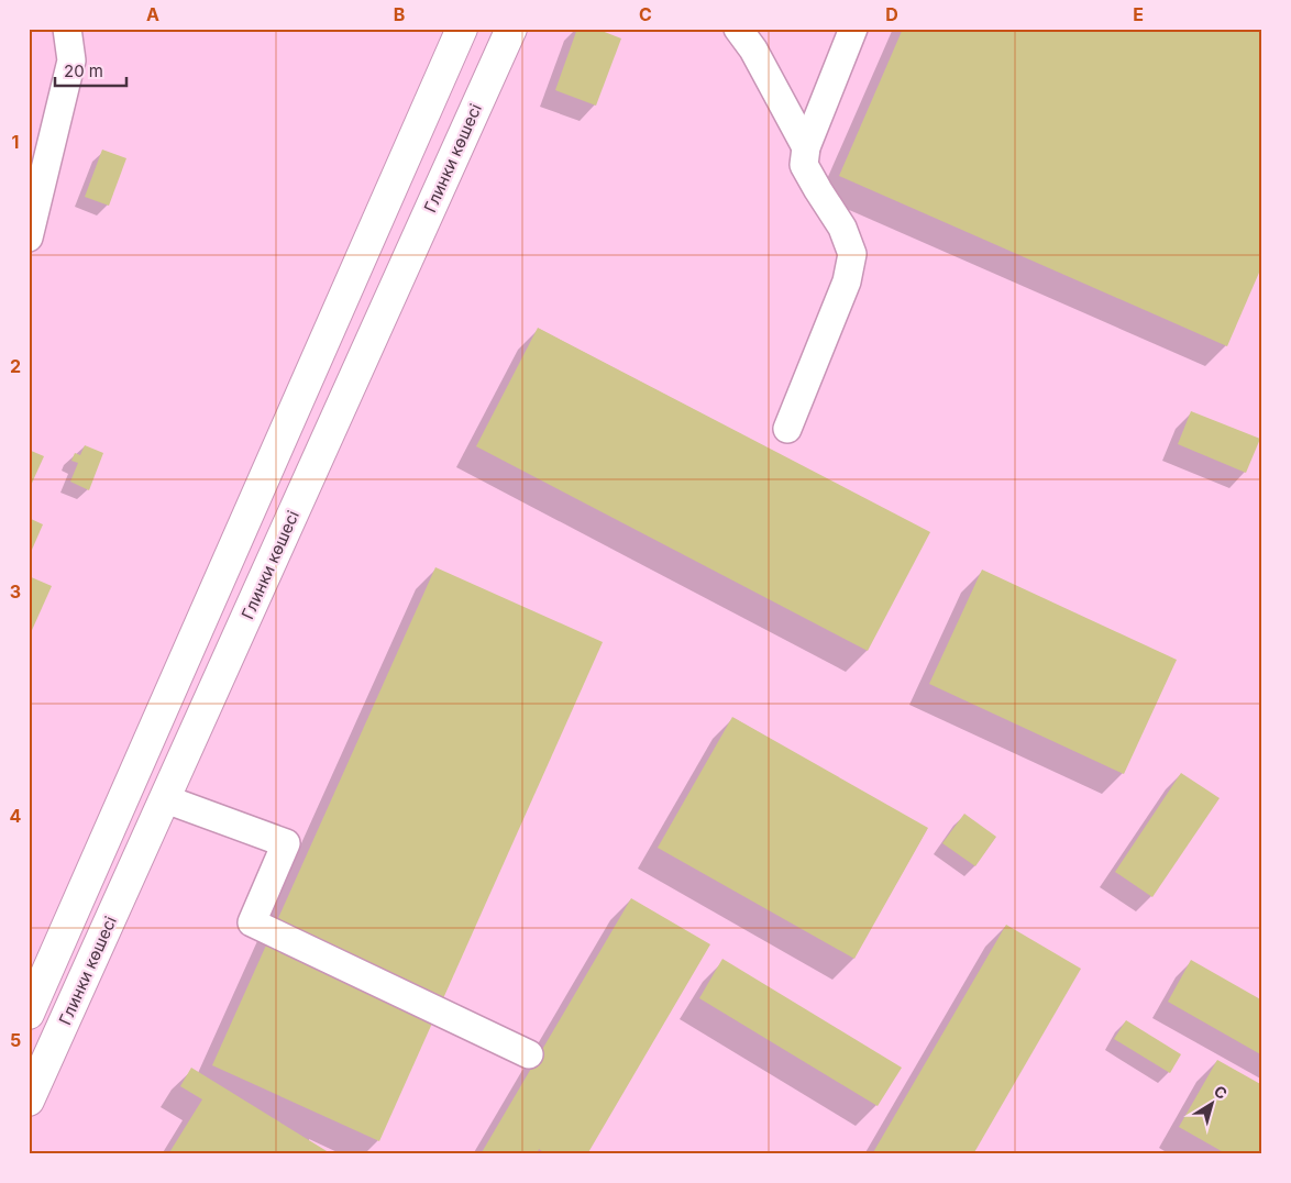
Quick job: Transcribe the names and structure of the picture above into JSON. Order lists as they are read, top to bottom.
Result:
{
  "streets": {
    "main road": ["Глинки көшесі"]
  },
  "scale_bar": "20 m",
  "north": "top right",
  "grid": {
    "columns": [
      "A",
      "B",
      "C",
      "D",
      "E"
    ],
    "rows": [
      "1",
      "2",
      "3",
      "4",
      "5"
    ]
  }
}
